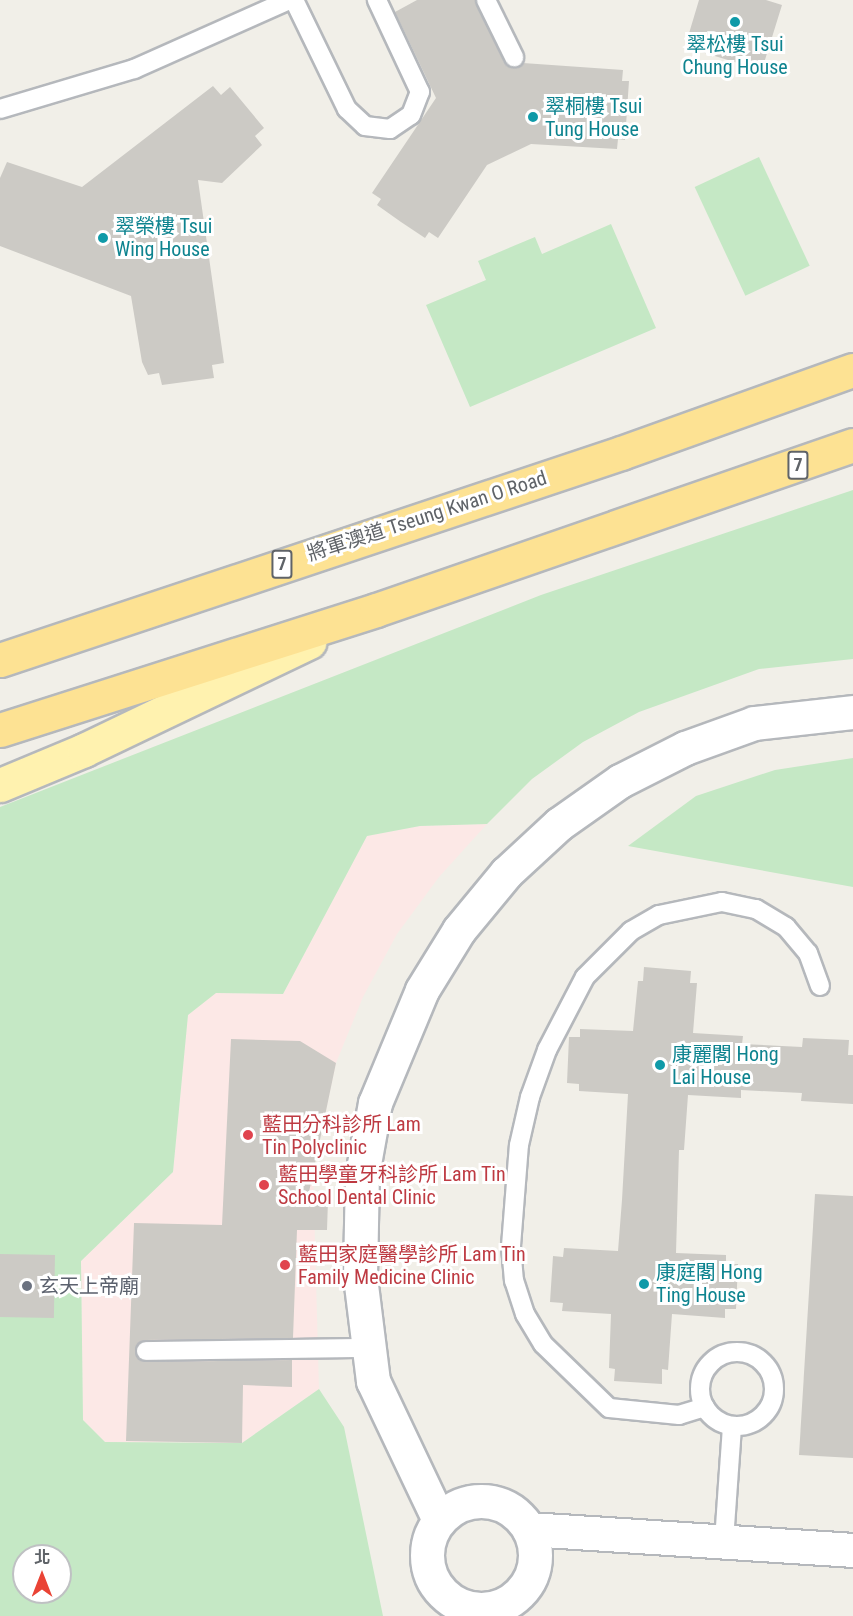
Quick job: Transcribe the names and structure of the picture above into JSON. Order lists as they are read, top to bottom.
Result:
{
  "streets": {
    "highway": ["7", "將軍澳道 Tseung Kwan O Road"]
  },
  "places": [
    "翠松樓 Tsui Chung House",
    "翠桐樓 Tsui Tung House",
    "翠榮樓 Tsui Wing House",
    "康麗閣 Hong Lai House",
    "藍田分科診所 Lam Tin Polyclinic",
    "藍田學童牙科診所 Lam Tin School Dental Clinic",
    "藍田家庭醫學診所 Lam Tin Family Medicine Clinic",
    "康庭閣 Hong Ting House",
    "玄天上帝廟"
  ],
  "north": "top"
}
